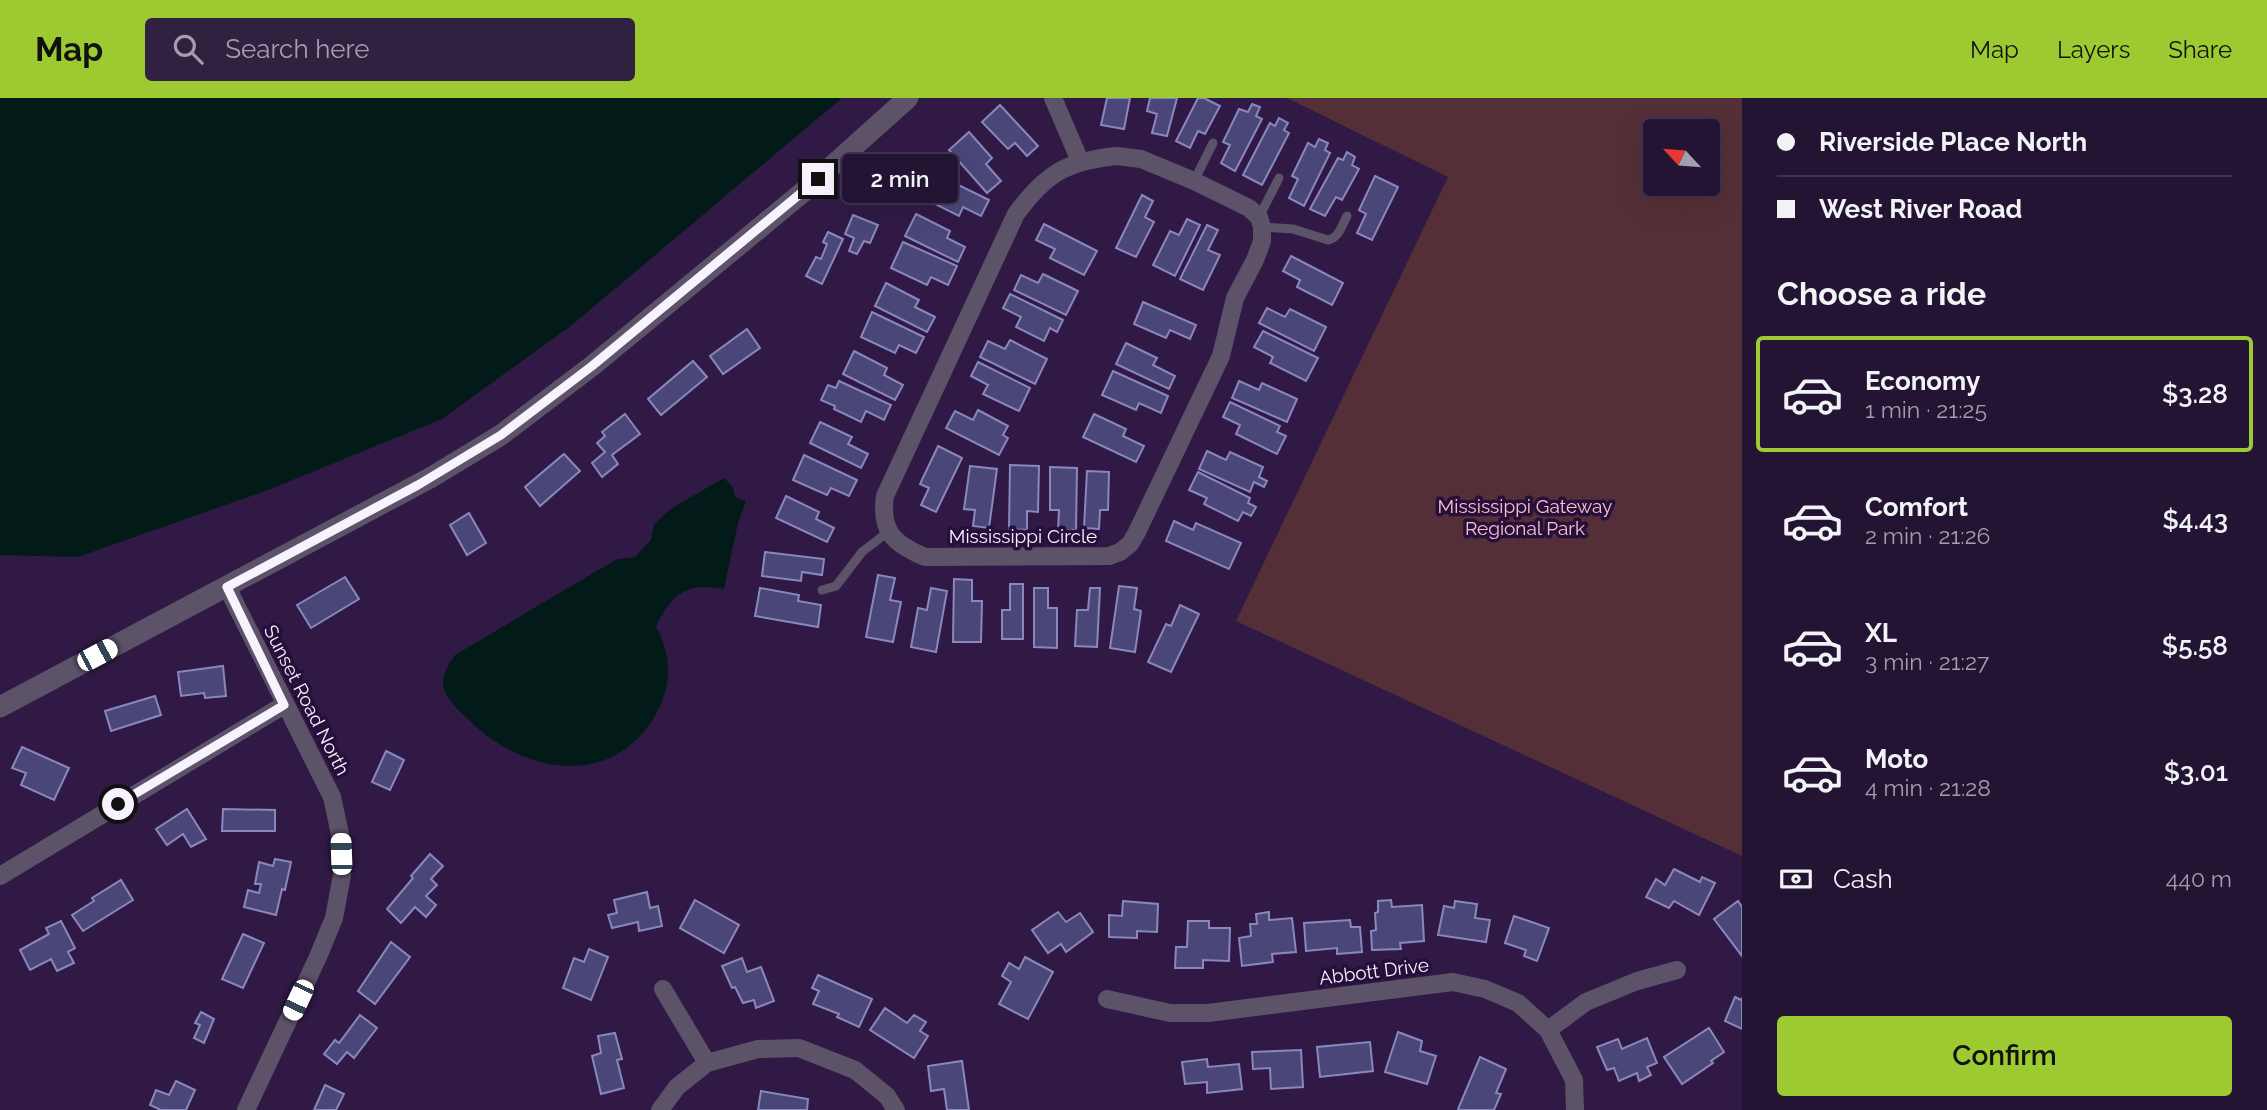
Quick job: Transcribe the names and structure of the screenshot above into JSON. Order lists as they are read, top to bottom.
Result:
{
  "streets": {
    "street": ["Mississippi Circle", "Sunset Road North", "Abbott Drive"]
  },
  "parks": ["Mississippi Gateway Regional Park"],
  "north": "top left",
  "page": {
    "header": "Map",
    "search": "Search here",
    "nav": ["Map", "Layers", "Share"],
    "banner": ["Riverside Place North", "West River Road"],
    "bubble": "2 min",
    "heading": "Choose a ride",
    "list": [
      {
        "name": "Economy",
        "note": "1 min · 21:25",
        "value": "$3.28"
      },
      {
        "name": "Comfort",
        "note": "2 min · 21:26",
        "value": "$4.43"
      },
      {
        "name": "XL",
        "note": "3 min · 21:27",
        "value": "$5.58"
      },
      {
        "name": "Moto",
        "note": "4 min · 21:28",
        "value": "$3.01"
      }
    ],
    "pay": ["Cash", "440 m"],
    "buttons": "Confirm"
  }
}
